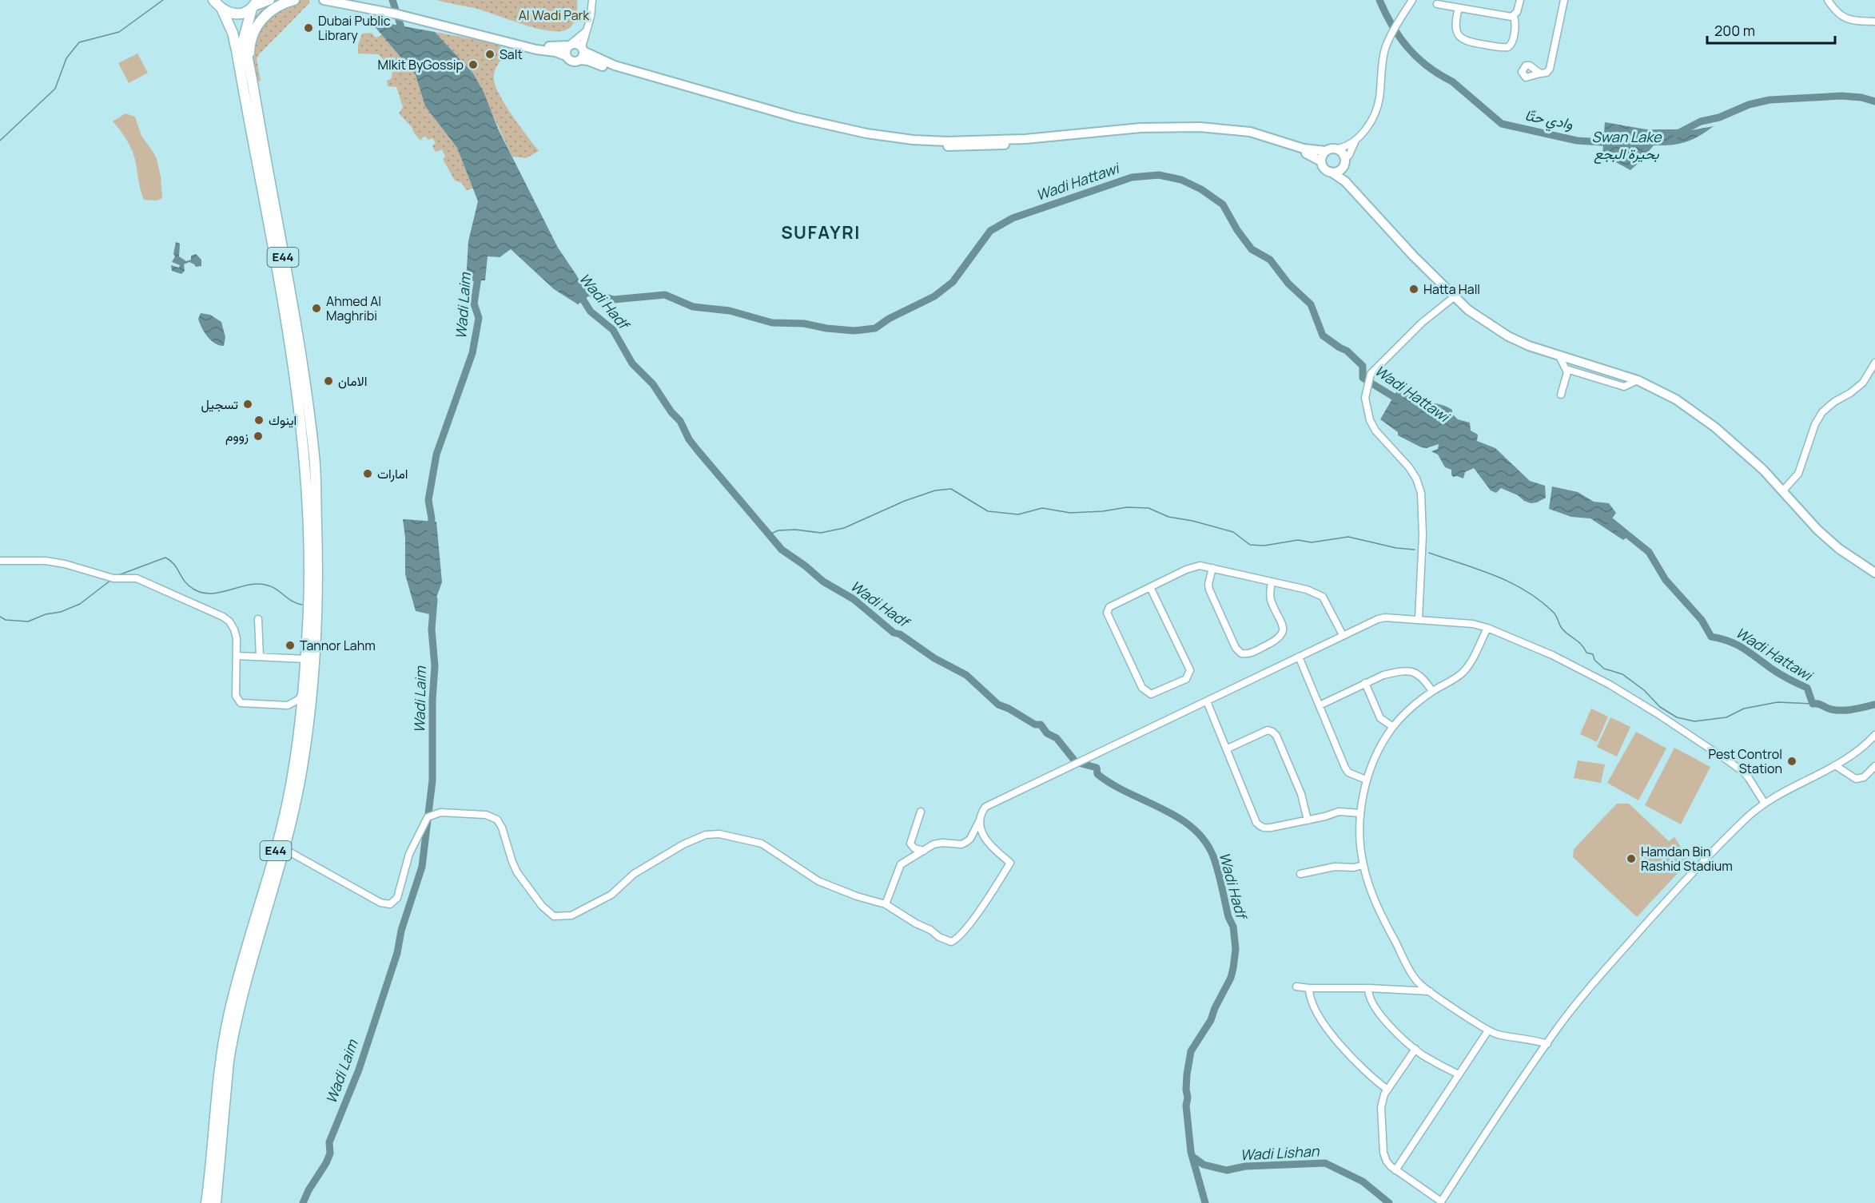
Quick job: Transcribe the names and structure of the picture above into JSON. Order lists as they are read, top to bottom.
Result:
{
  "streets": {
    "highway": ["E44"]
  },
  "districts": ["SUFAYRI"],
  "water": [
    "وادي حتّا",
    "Swan Lake بحيرة البجع",
    "Wadi Hattawi",
    "Wadi Hadf",
    "Wadi Laim",
    "Wadi Lishan"
  ],
  "parks": ["Al Wadi Park"],
  "places": [
    "Dubai Public Library",
    "Salt",
    "Mlkit ByGossip",
    "Hatta Hall",
    "Ahmed Al Maghribi",
    "الامان",
    "تسجيل",
    "اينوك",
    "زووم",
    "امارات",
    "Tannor Lahm",
    "Pest Control Station",
    "Hamdan Bin Rashid Stadium"
  ],
  "scale_bar": "200 m"
}
